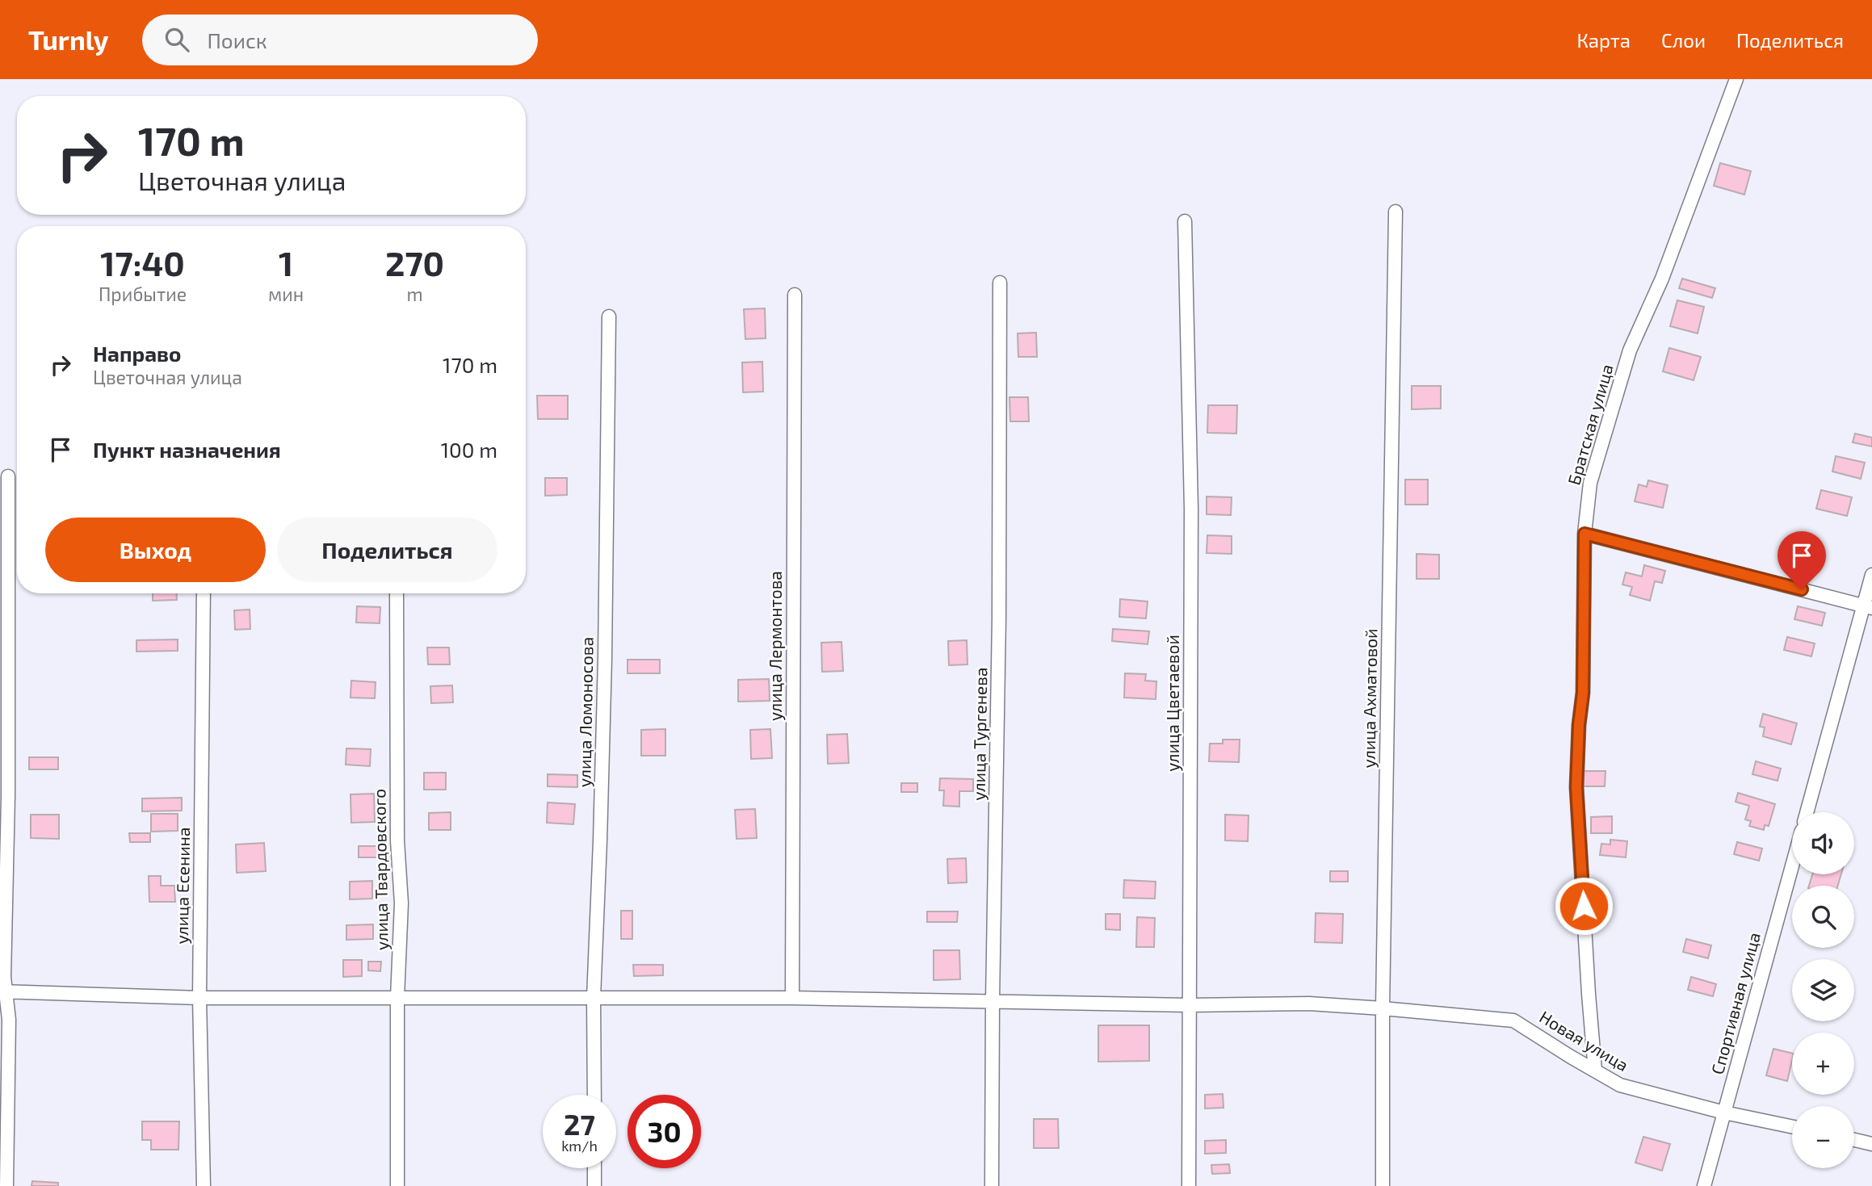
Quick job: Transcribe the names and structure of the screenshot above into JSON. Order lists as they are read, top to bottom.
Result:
{
  "streets": {
    "street": [
      "Братская улица",
      "улица Лермонтова",
      "улица Ахматовой",
      "улица Цветаевой",
      "улица Ломоносова",
      "улица Тургенева",
      "улица Твардовского",
      "улица Есенина",
      "Спортивная улица",
      "Новая улица"
    ]
  },
  "crossings": [
    ["Братская улица", "Новая улица"],
    ["улица Ахматовой", "Новая улица"],
    ["Спортивная улица", "Новая улица"]
  ],
  "page": {
    "header": "Turnly",
    "search": "Поиск",
    "nav": ["Карта", "Слои", "Поделиться"],
    "turn": ["170 m", "Цветочная улица"],
    "eta": [
      "17:40",
      "Прибытие",
      "1",
      "мин",
      "270",
      "m"
    ],
    "list": [
      {
        "name": "Направо",
        "note": "Цветочная улица",
        "value": "170 m"
      },
      {
        "name": "Пункт назначения",
        "value": "100 m"
      }
    ],
    "buttons": ["Выход", "Поделиться"],
    "map_buttons": ["+", "−"],
    "speed": "27 km/h",
    "limit": "30"
  }
}
